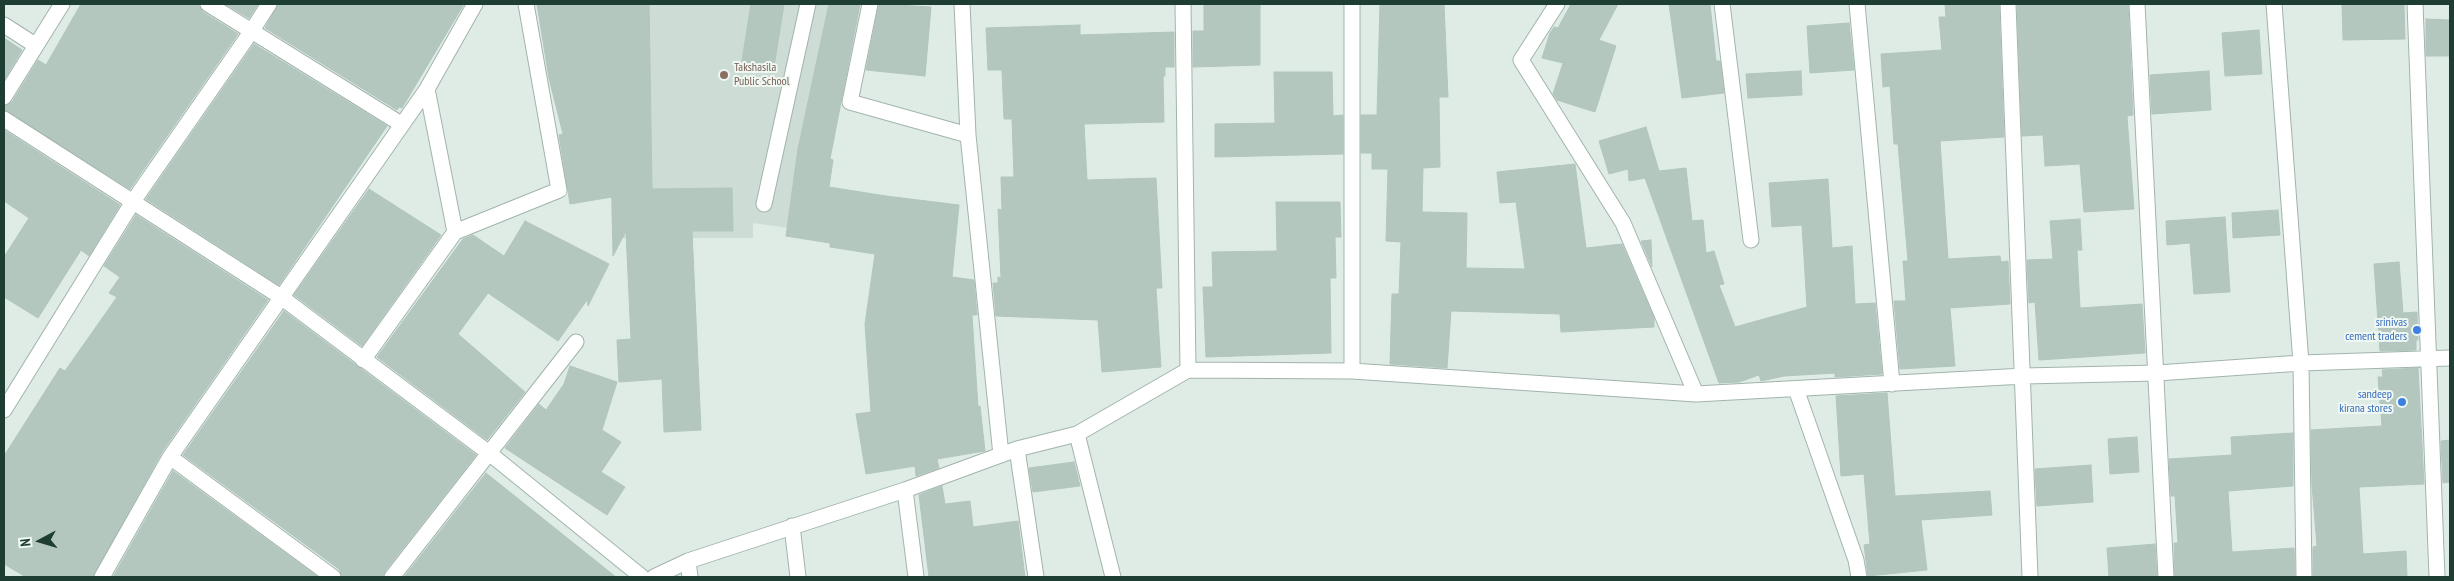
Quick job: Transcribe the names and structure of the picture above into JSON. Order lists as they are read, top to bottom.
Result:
{
  "places": ["Takshasila Public School", "srinivas cement traders", "sandeep kirana stores"],
  "north": "left"
}
